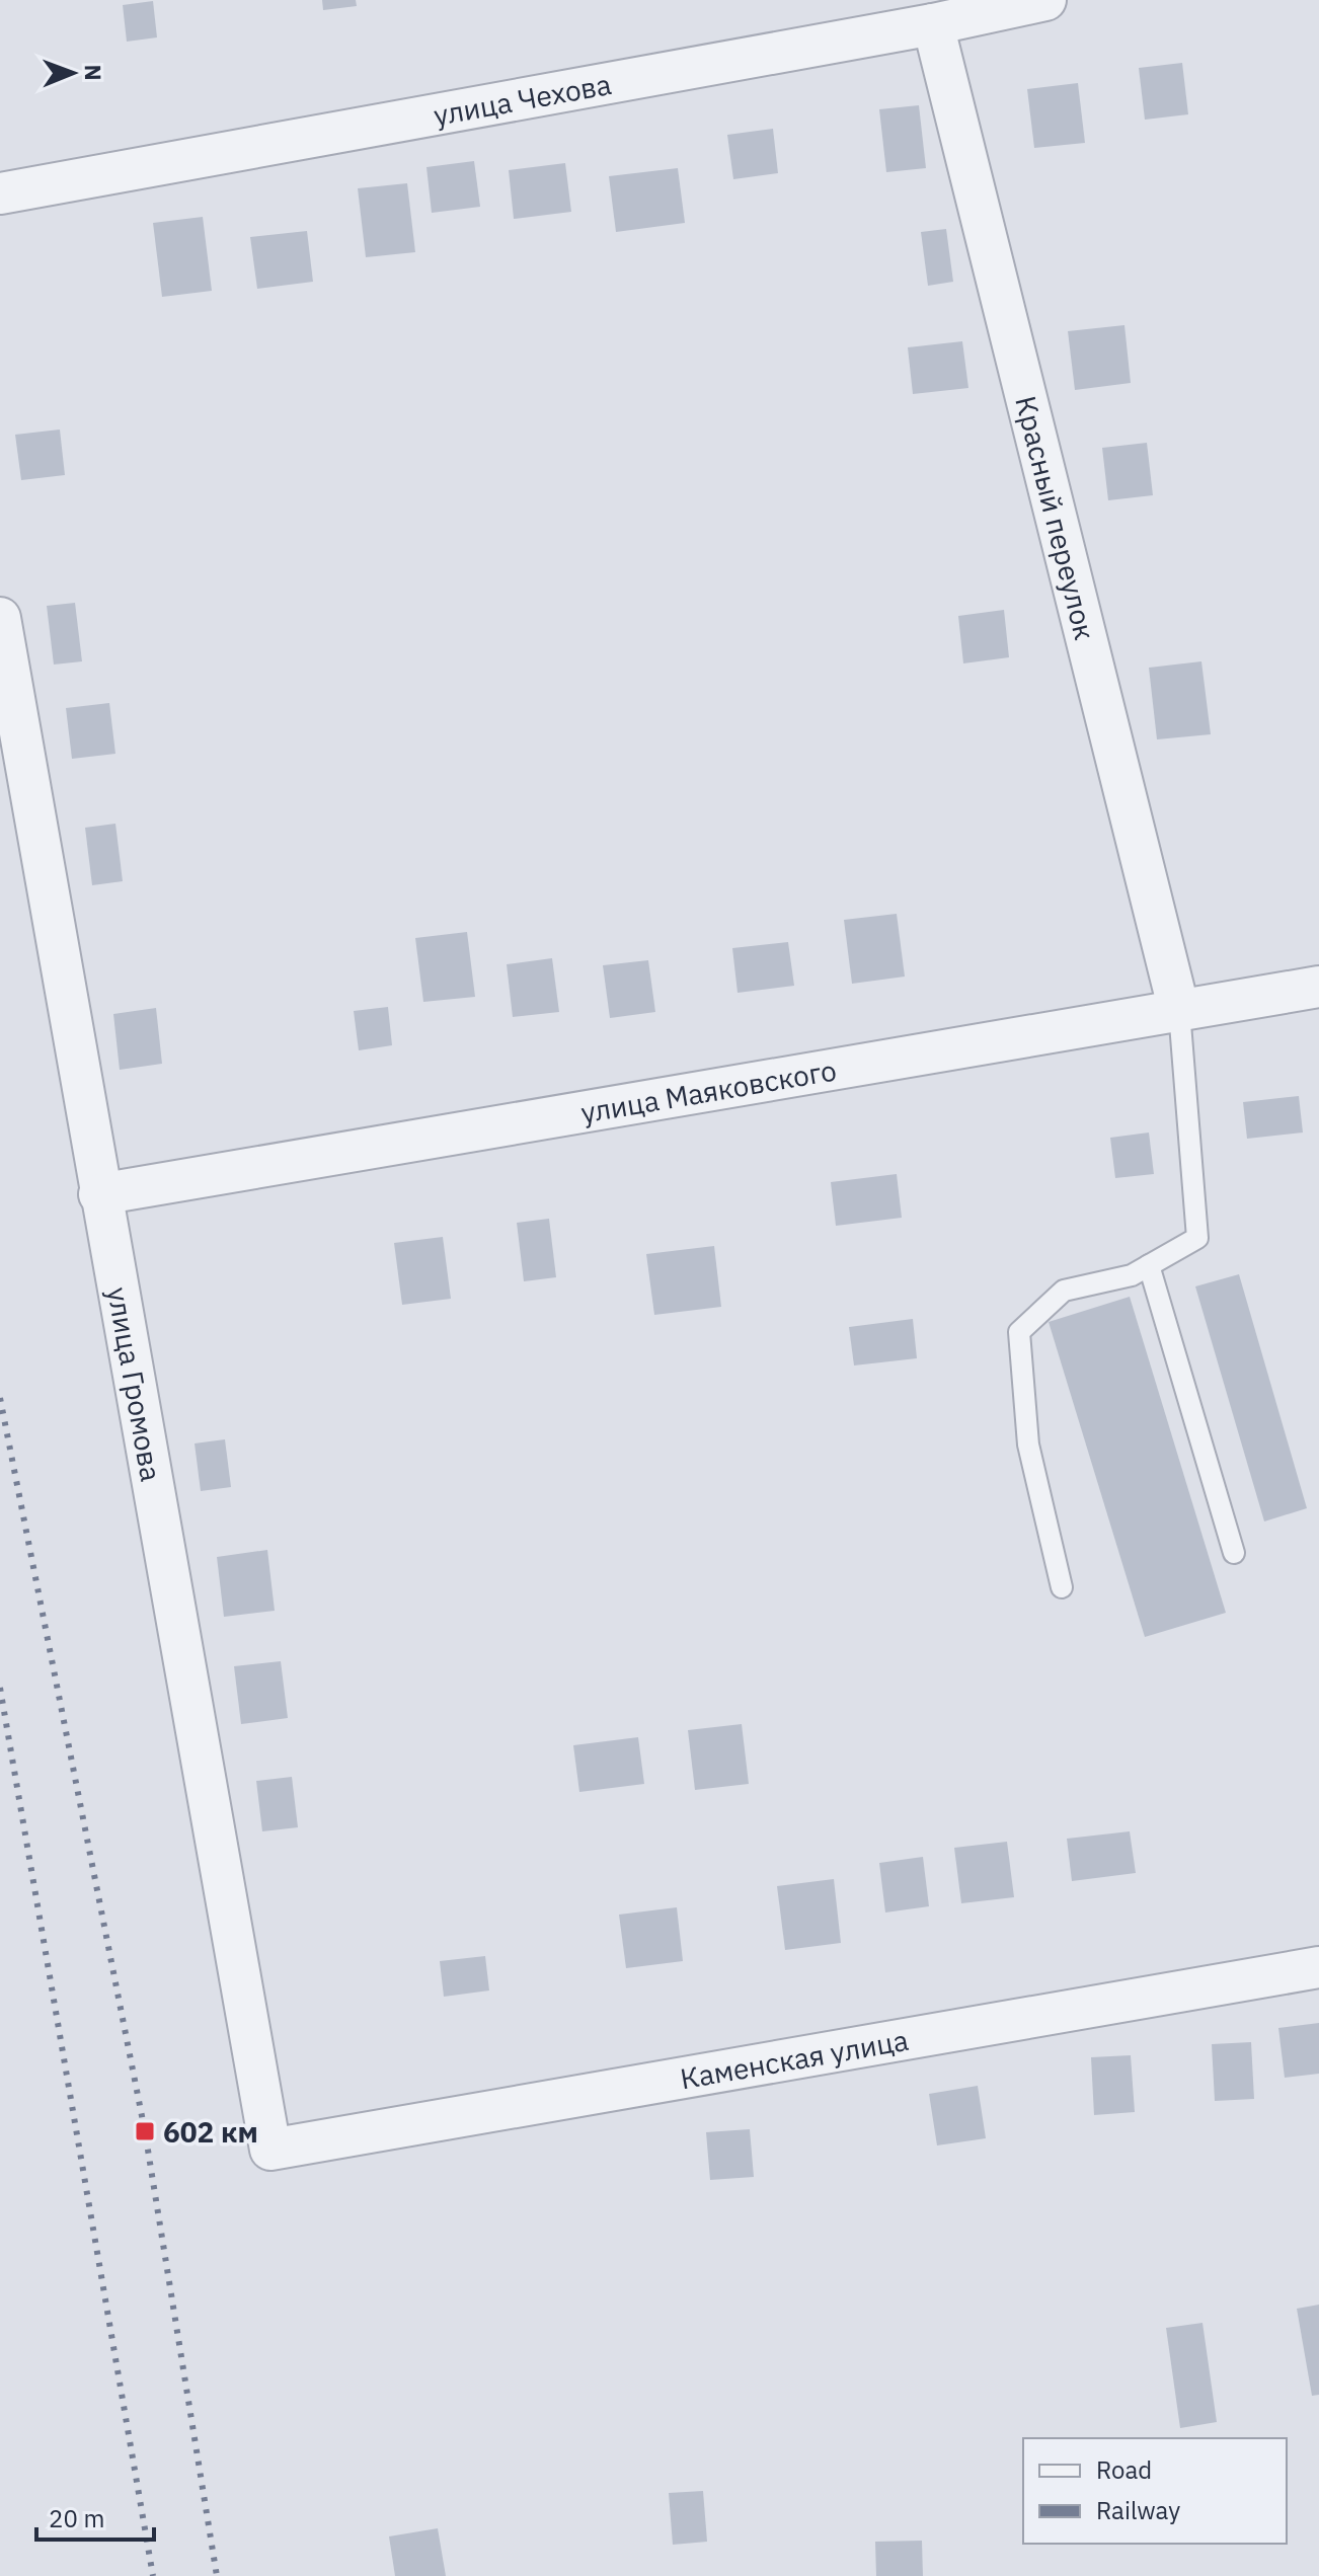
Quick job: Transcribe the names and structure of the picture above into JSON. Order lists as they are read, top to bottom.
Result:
{
  "streets": {
    "street": [
      "улица Чехова",
      "Красный переулок",
      "улица Маяковского",
      "улица Громова",
      "Каменская улица"
    ]
  },
  "crossings": [
    ["улица Чехова", "Красный переулок"],
    ["Красный переулок", "улица Маяковского"],
    ["улица Маяковского", "улица Громова"],
    ["улица Громова", "Каменская улица"]
  ],
  "places": {
    "transit": ["602 км"]
  },
  "legend": ["Road", "Railway"],
  "scale_bar": "20 m",
  "north": "right"
}
